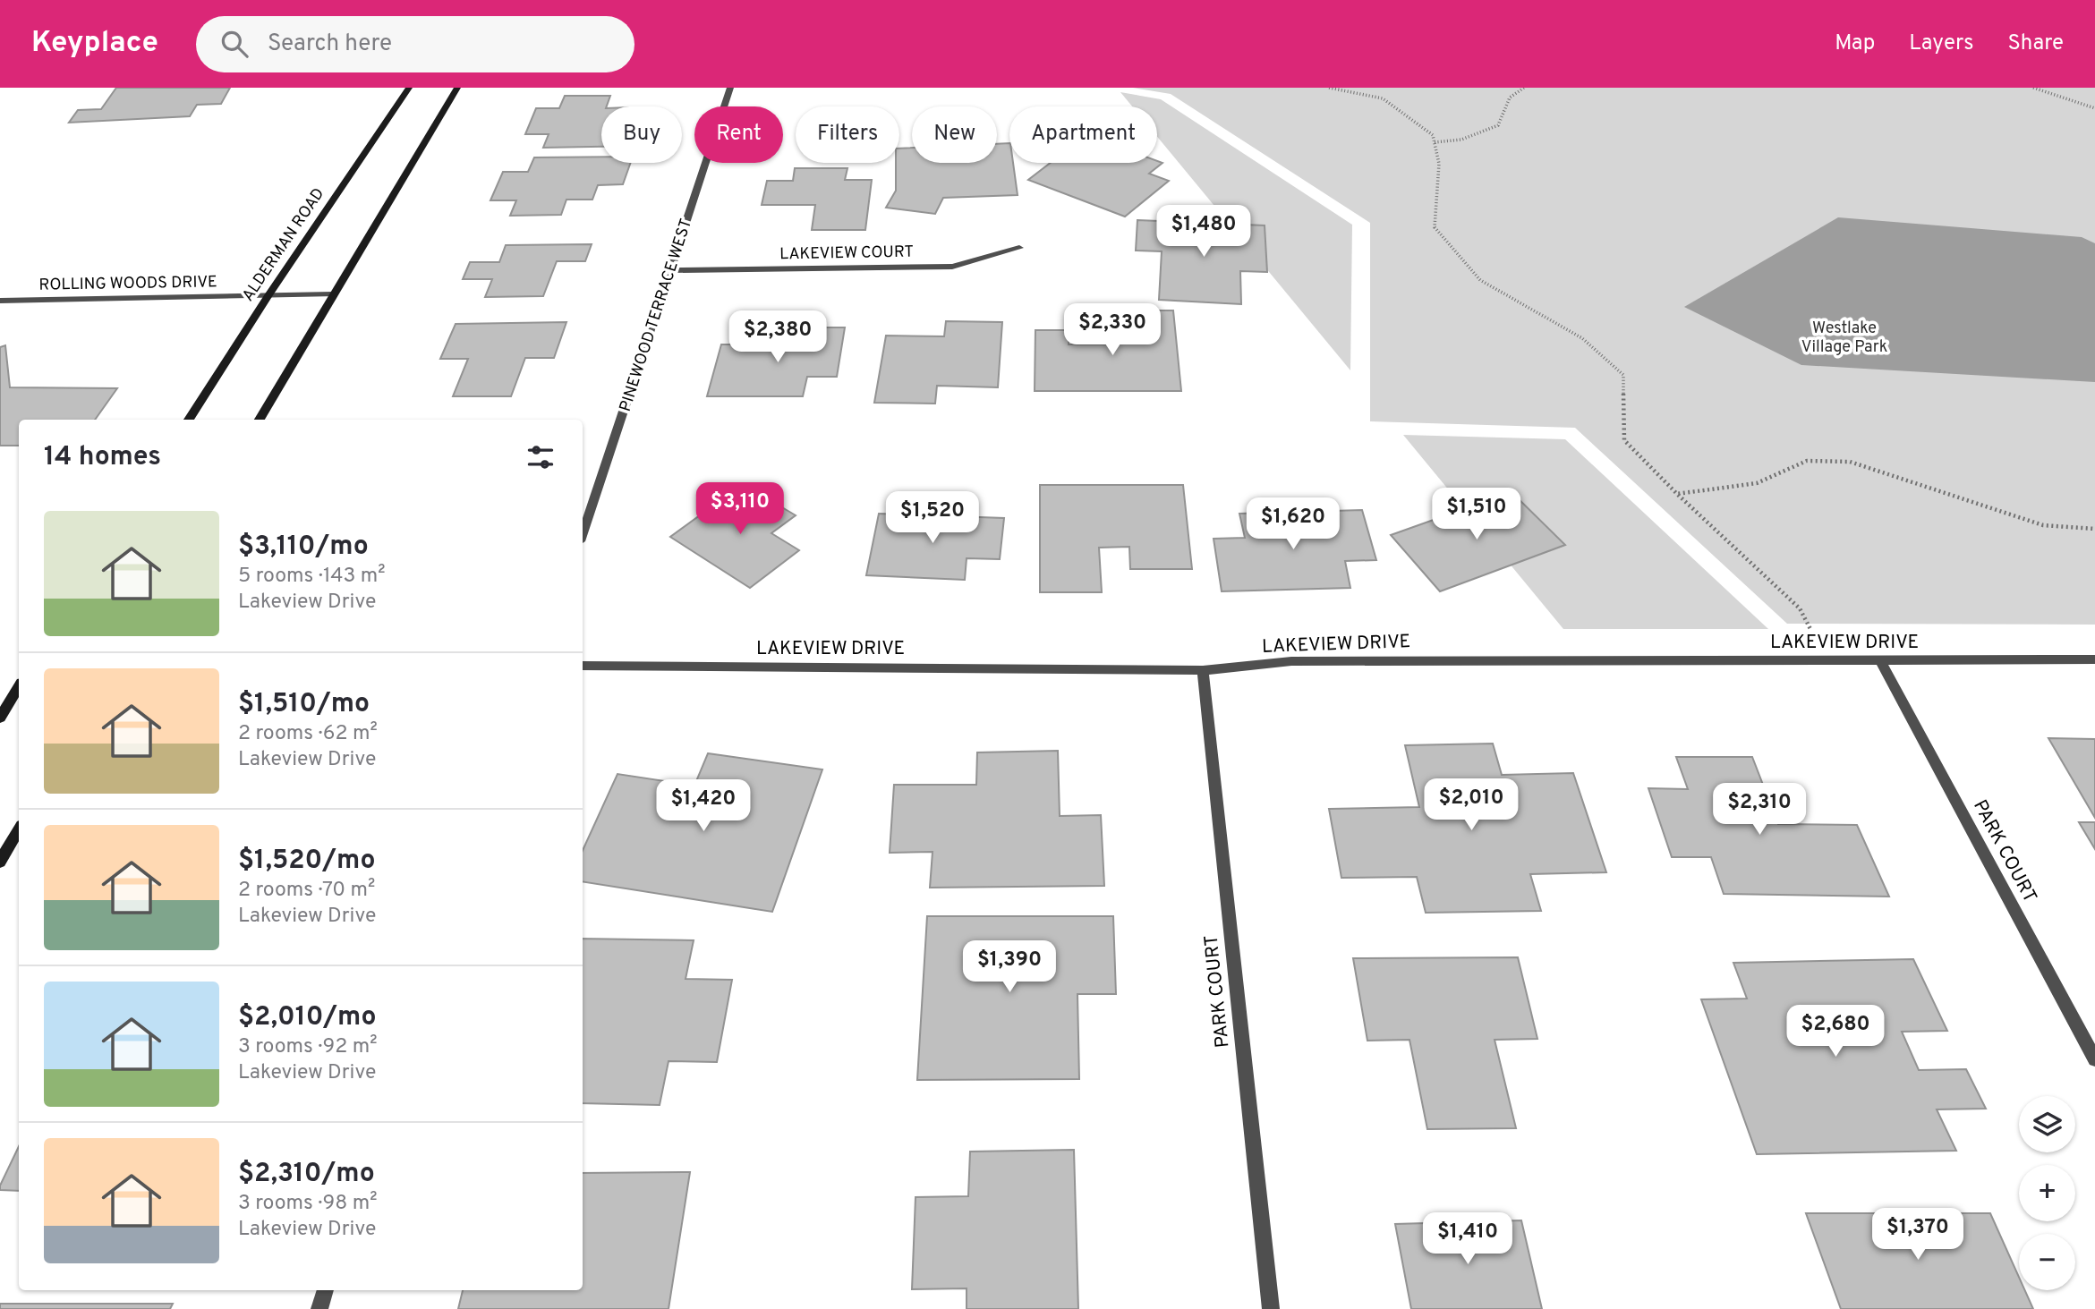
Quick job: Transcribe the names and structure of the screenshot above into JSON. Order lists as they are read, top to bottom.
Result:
{
  "streets": {
    "main road": ["ALDERMAN ROAD"],
    "street": [
      "LAKEVIEW COURT",
      "ROLLING WOODS DRIVE",
      "PINEWOOD TERRACE WEST",
      "LAKEVIEW DRIVE",
      "PARK COURT"
    ]
  },
  "crossings": [
    ["ALDERMAN ROAD", "ROLLING WOODS DRIVE"],
    ["LAKEVIEW COURT", "PINEWOOD TERRACE WEST"],
    ["LAKEVIEW DRIVE", "PARK COURT"]
  ],
  "parks": ["Westlake Village Park"],
  "page": {
    "header": "Keyplace",
    "search": "Search here",
    "nav": ["Map", "Layers", "Share"],
    "chip": [
      "Buy",
      "Rent",
      "Filters",
      "New",
      "Apartment"
    ],
    "price": [
      "$1,480",
      "$2,330",
      "$2,380",
      "$3,110",
      "$1,510",
      "$1,520",
      "$1,620",
      "$2,010",
      "$1,420",
      "$2,310",
      "$1,390",
      "$2,680",
      "$1,370",
      "$1,410"
    ],
    "heading": "14 homes",
    "list": [
      {
        "name": "$3,110/mo",
        "note": "5 rooms · 143 m² · Lakeview Drive"
      },
      {
        "name": "$1,510/mo",
        "note": "2 rooms · 62 m² · Lakeview Drive"
      },
      {
        "name": "$1,520/mo",
        "note": "2 rooms · 70 m² · Lakeview Drive"
      },
      {
        "name": "$2,010/mo",
        "note": "3 rooms · 92 m² · Lakeview Drive"
      },
      {
        "name": "$2,310/mo",
        "note": "3 rooms · 98 m² · Lakeview Drive"
      }
    ],
    "map_buttons": ["+", "−"]
  }
}
